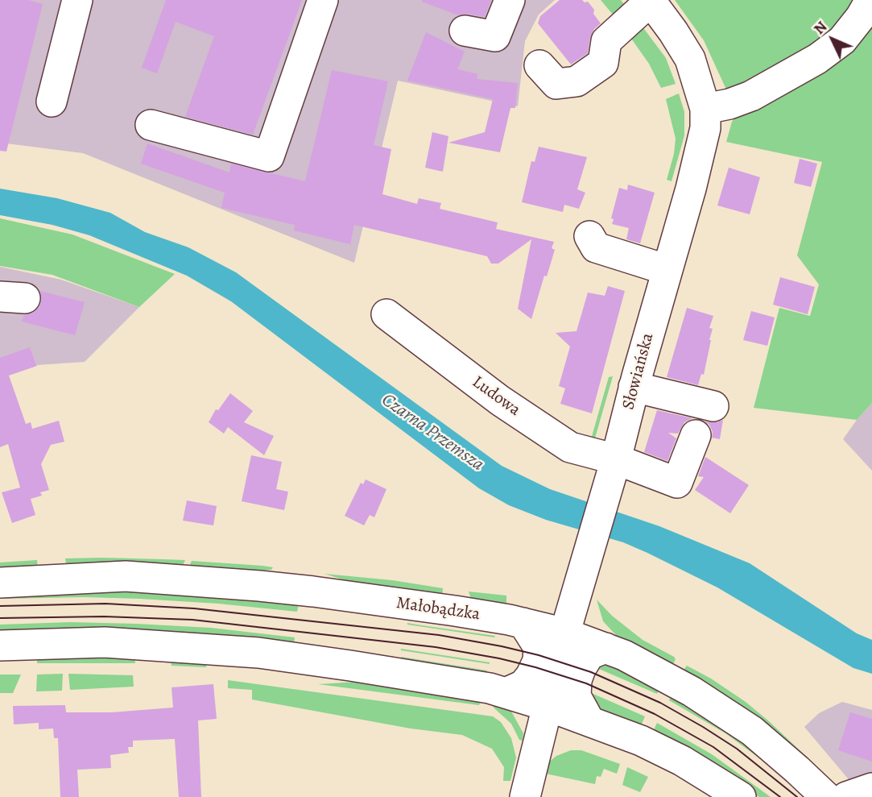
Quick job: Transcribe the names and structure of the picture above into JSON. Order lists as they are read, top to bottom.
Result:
{
  "streets": {
    "street": ["Słowiańska", "Ludowa", "Małobądzka"]
  },
  "crossings": [
    ["Słowiańska", "Ludowa"],
    ["Słowiańska", "Małobądzka"]
  ],
  "water": ["Czarna Przemsza"],
  "north": "top left"
}
